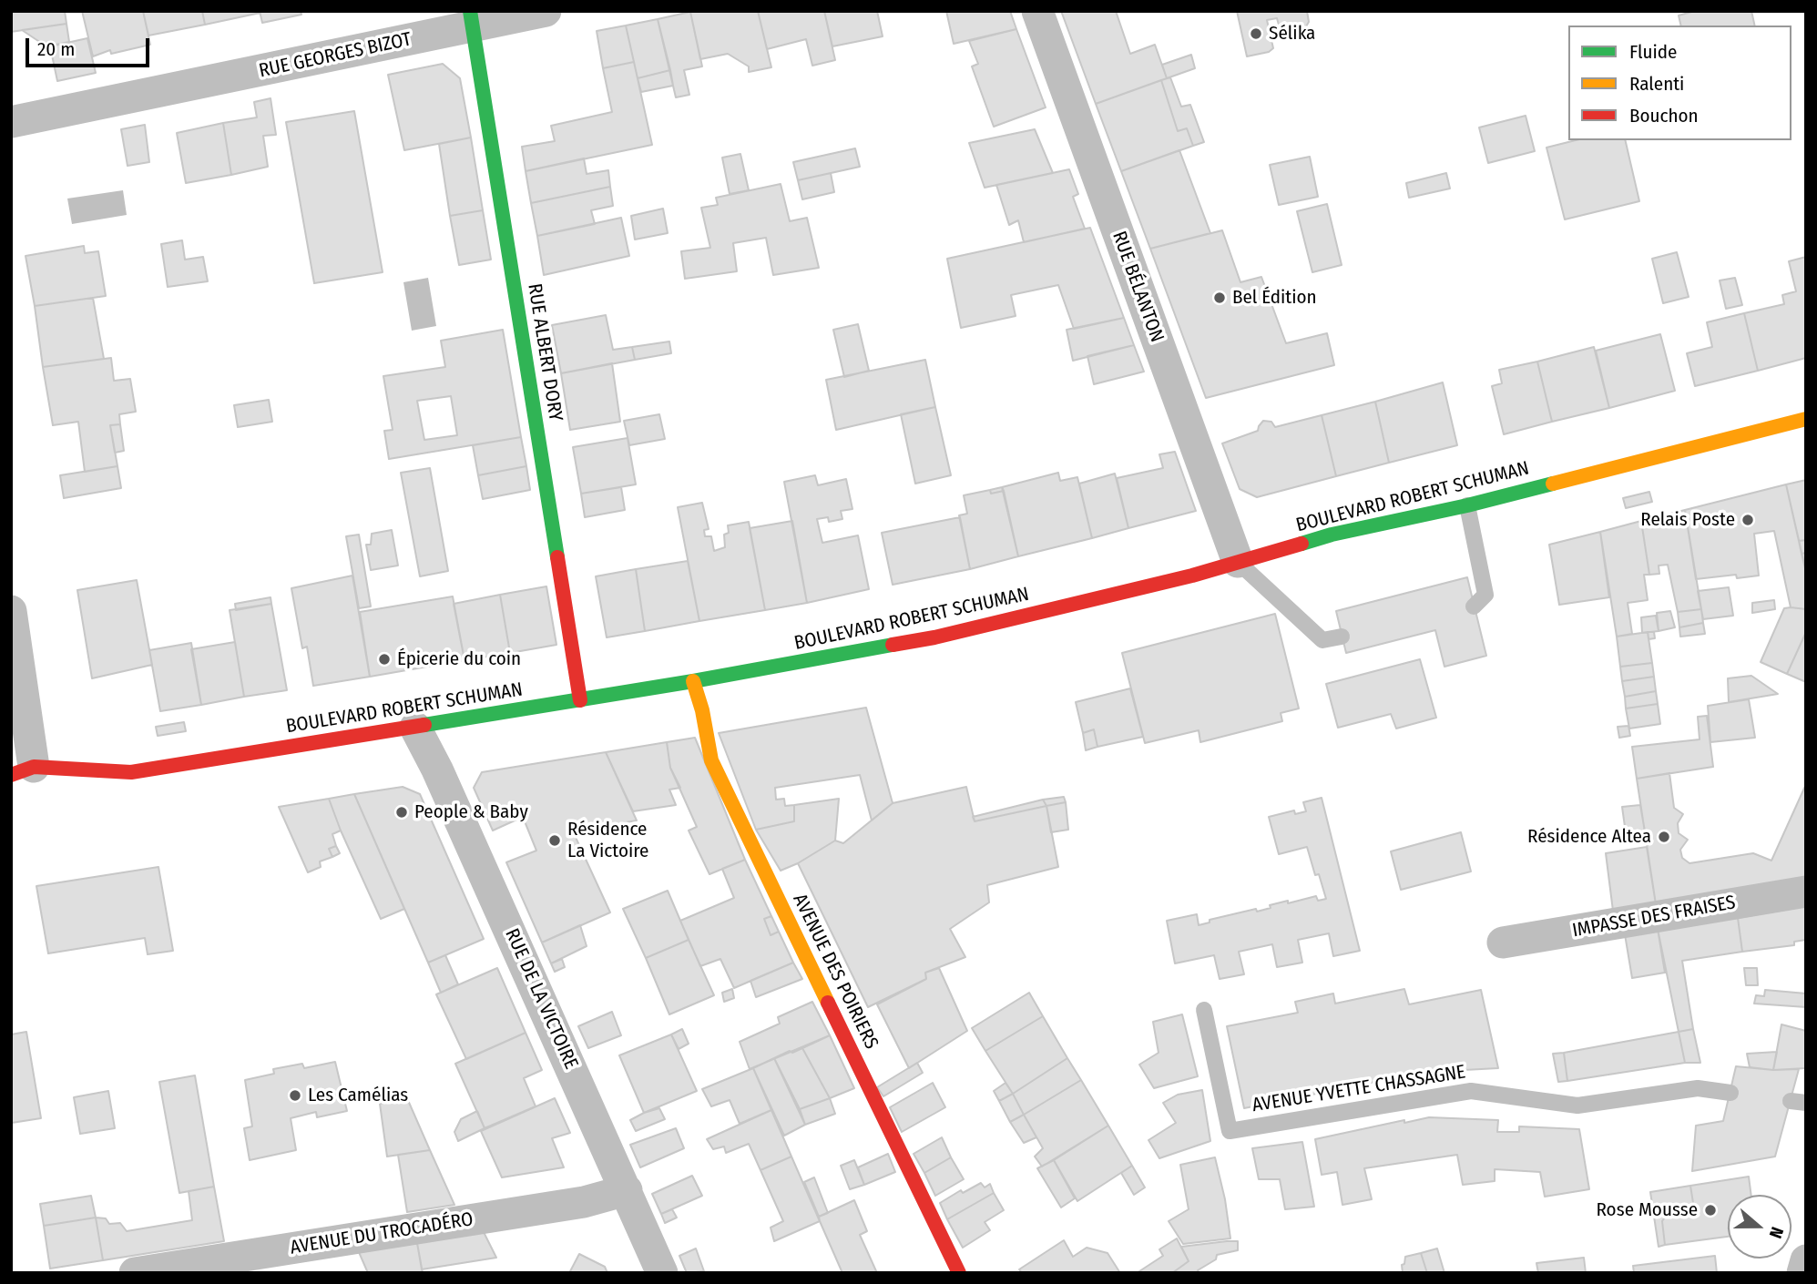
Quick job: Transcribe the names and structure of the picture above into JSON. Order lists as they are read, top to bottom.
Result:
{
  "streets": {
    "main road": ["RUE ALBERT DORY", "BOULEVARD ROBERT SCHUMAN", "AVENUE DES POIRIERS"],
    "street": [
      "RUE GEORGES BIZOT",
      "RUE BÉLANTON",
      "IMPASSE DES FRAISES",
      "RUE DE LA VICTOIRE",
      "AVENUE DU TROCADÉRO"
    ],
    "lane": ["AVENUE YVETTE CHASSAGNE"]
  },
  "crossings": [
    ["RUE GEORGES BIZOT", "RUE ALBERT DORY"],
    ["RUE BÉLANTON", "BOULEVARD ROBERT SCHUMAN"],
    ["RUE ALBERT DORY", "BOULEVARD ROBERT SCHUMAN"],
    ["BOULEVARD ROBERT SCHUMAN", "AVENUE DES POIRIERS"],
    ["BOULEVARD ROBERT SCHUMAN", "RUE DE LA VICTOIRE"],
    ["RUE DE LA VICTOIRE", "AVENUE DU TROCADÉRO"]
  ],
  "places": [
    "Sélika",
    "Bel Édition",
    "Relais Poste",
    "Épicerie du coin",
    "People & Baby",
    "Résidence Altea",
    "Résidence La Victoire",
    "Les Camélias",
    "Rose Mousse"
  ],
  "legend": ["Fluide", "Ralenti", "Bouchon"],
  "scale_bar": "20 m",
  "north": "right"
}
